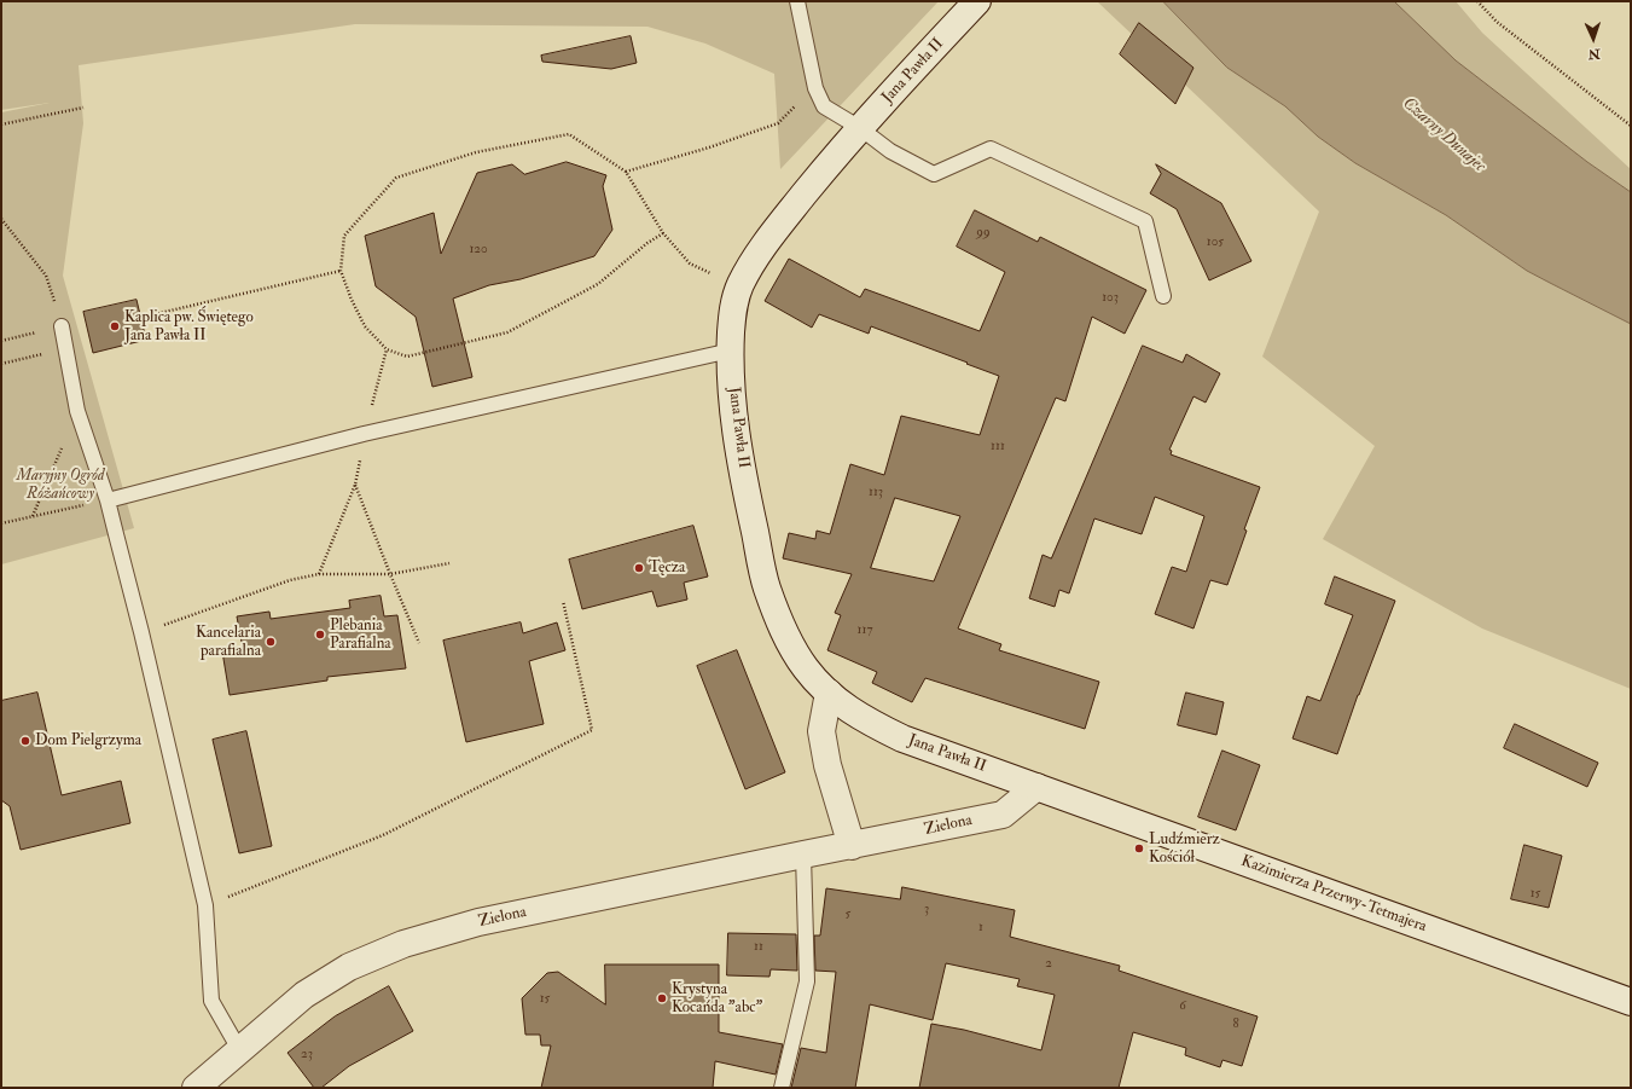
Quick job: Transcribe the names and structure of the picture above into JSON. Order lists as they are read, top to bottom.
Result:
{
  "streets": {
    "street": ["Jana Pawła II", "Zielona", "Kazimierza Przerwy-Tetmajera"]
  },
  "crossings": [
    ["Jana Pawła II", "Zielona"],
    ["Jana Pawła II", "Kazimierza Przerwy-Tetmajera"],
    ["Zielona", "Kazimierza Przerwy-Tetmajera"]
  ],
  "water": ["Czarny Dunajec"],
  "parks": ["Maryjny Ogród Różańcowy"],
  "places": [
    "Kaplica pw. Świętego Jana Pawła II",
    "Tęcza",
    "Plebania Parafialna",
    "Kancelaria parafialna",
    "Dom Pielgrzyma",
    "Ludźmierz Kościół",
    "Krystyna Kocańda \"abc\""
  ],
  "house_numbers": [
    "99",
    "105",
    "120",
    "103",
    "111",
    "113",
    "117",
    "15",
    "3",
    "5",
    "1",
    "11",
    "2",
    "15",
    "6",
    "8",
    "23"
  ],
  "north": "bottom"
}
